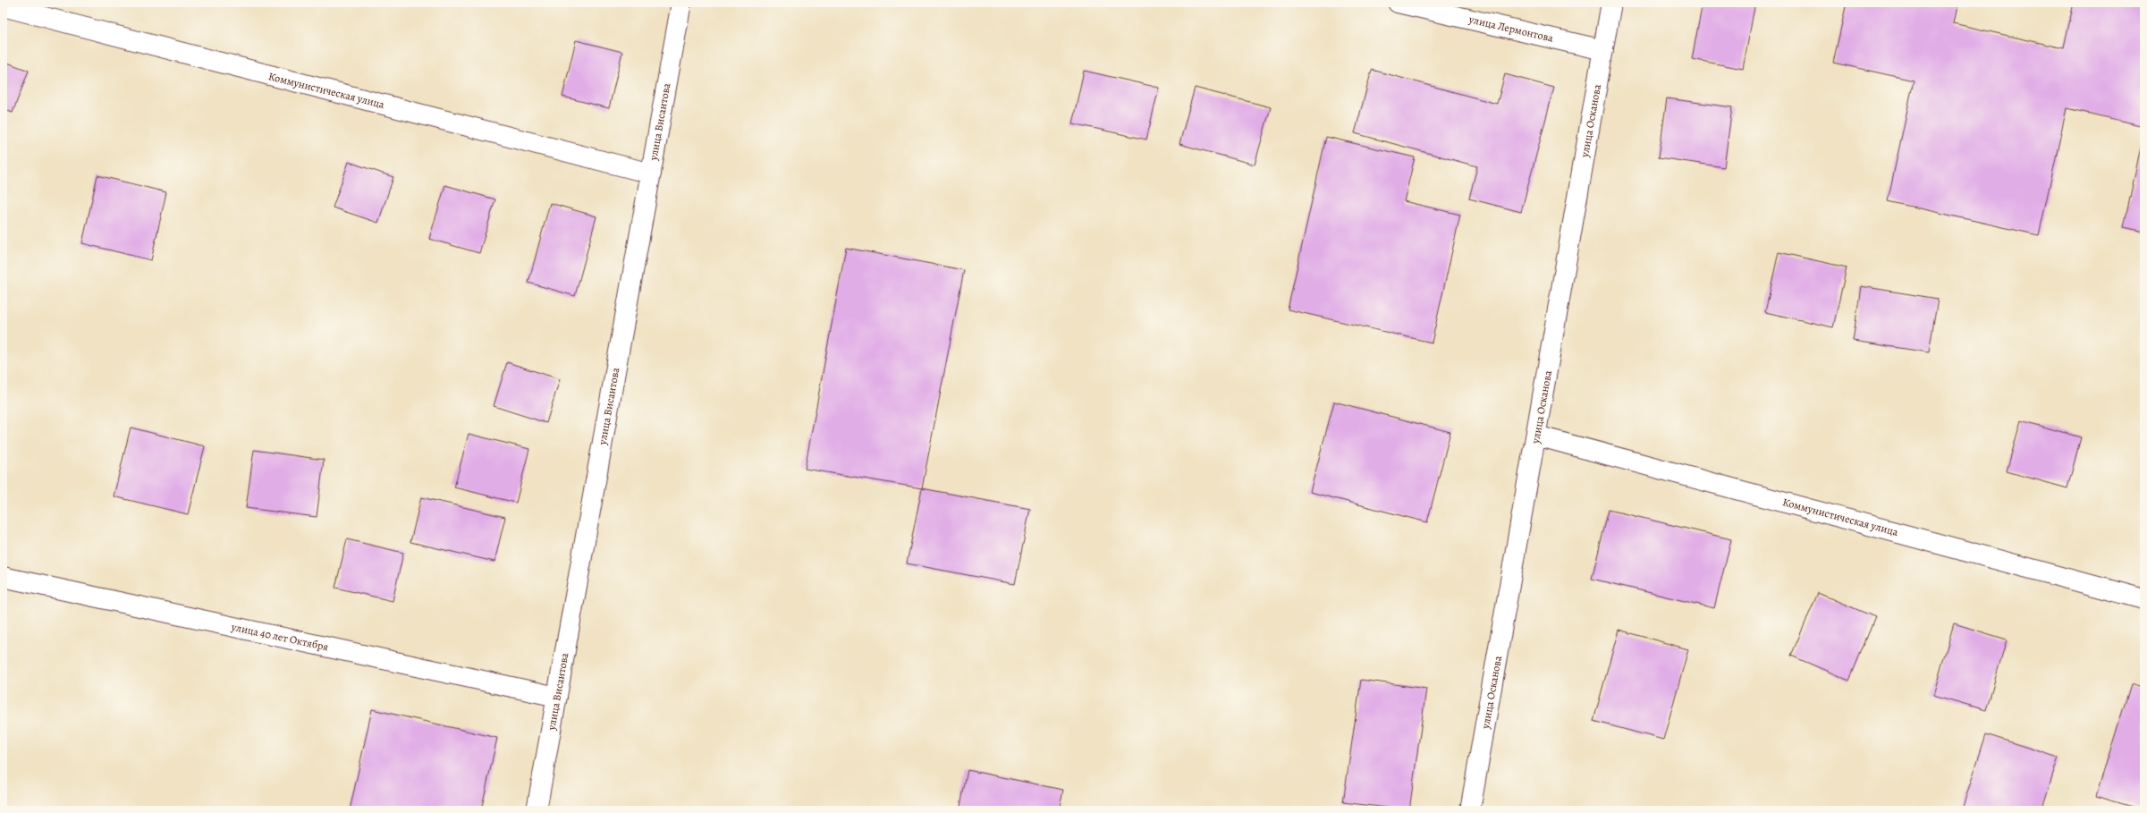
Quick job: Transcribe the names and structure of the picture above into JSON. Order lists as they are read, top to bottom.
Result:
{
  "streets": {
    "street": [
      "улица Лермонтова",
      "Коммунистическая улица",
      "улица Осканова",
      "улица Висаитова",
      "улица 40 лет Октября"
    ]
  },
  "crossings": [
    ["улица Лермонтова", "улица Осканова"],
    ["Коммунистическая улица", "улица Осканова"],
    ["Коммунистическая улица", "улица Висаитова"],
    ["улица Висаитова", "улица 40 лет Октября"]
  ]
}
